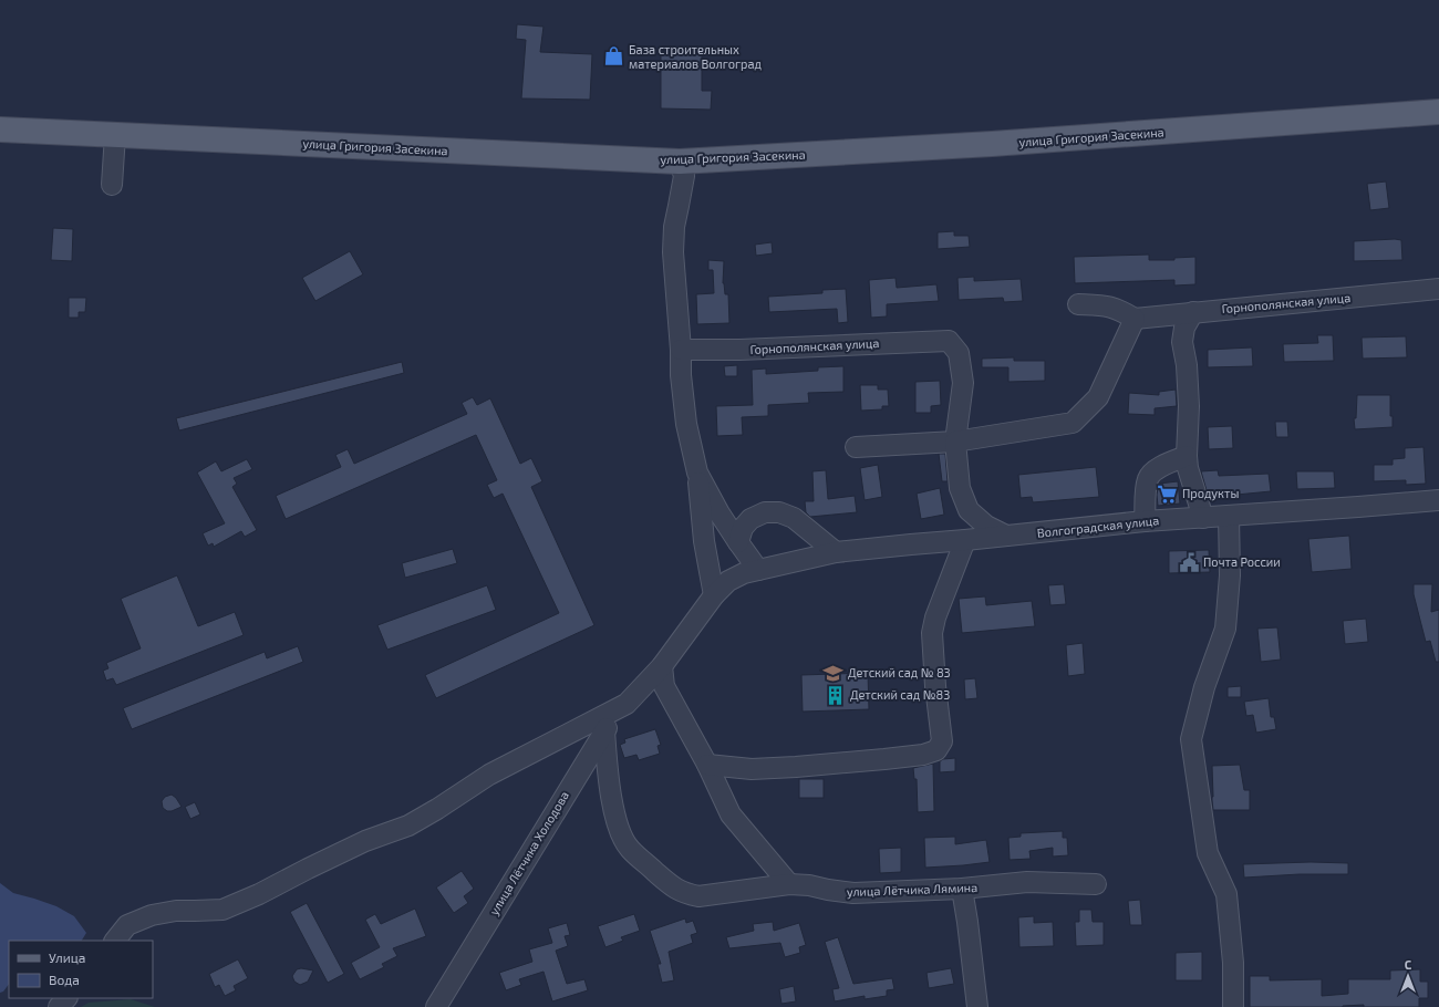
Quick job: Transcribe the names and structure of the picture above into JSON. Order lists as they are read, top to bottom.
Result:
{
  "streets": {
    "main road": ["улица Григория Засекина"],
    "street": [
      "Горнополянская улица",
      "Волгоградская улица",
      "улица Лётчика Холодова",
      "улица Лётчика Лямина"
    ]
  },
  "crossings": [
    ["Волгоградская улица", "улица Лётчика Холодова"],
    ["улица Лётчика Холодова", "улица Лётчика Лямина"]
  ],
  "places": {
    "shop": ["База строительных материалов Волгоград"],
    "supermarket": ["Продукты"],
    "public building": ["Почта России"],
    "school or university": ["Детский сад № 83"],
    "building": ["Детский сад №83"]
  },
  "legend": ["Улица", "Вода"],
  "north": "top"
}
